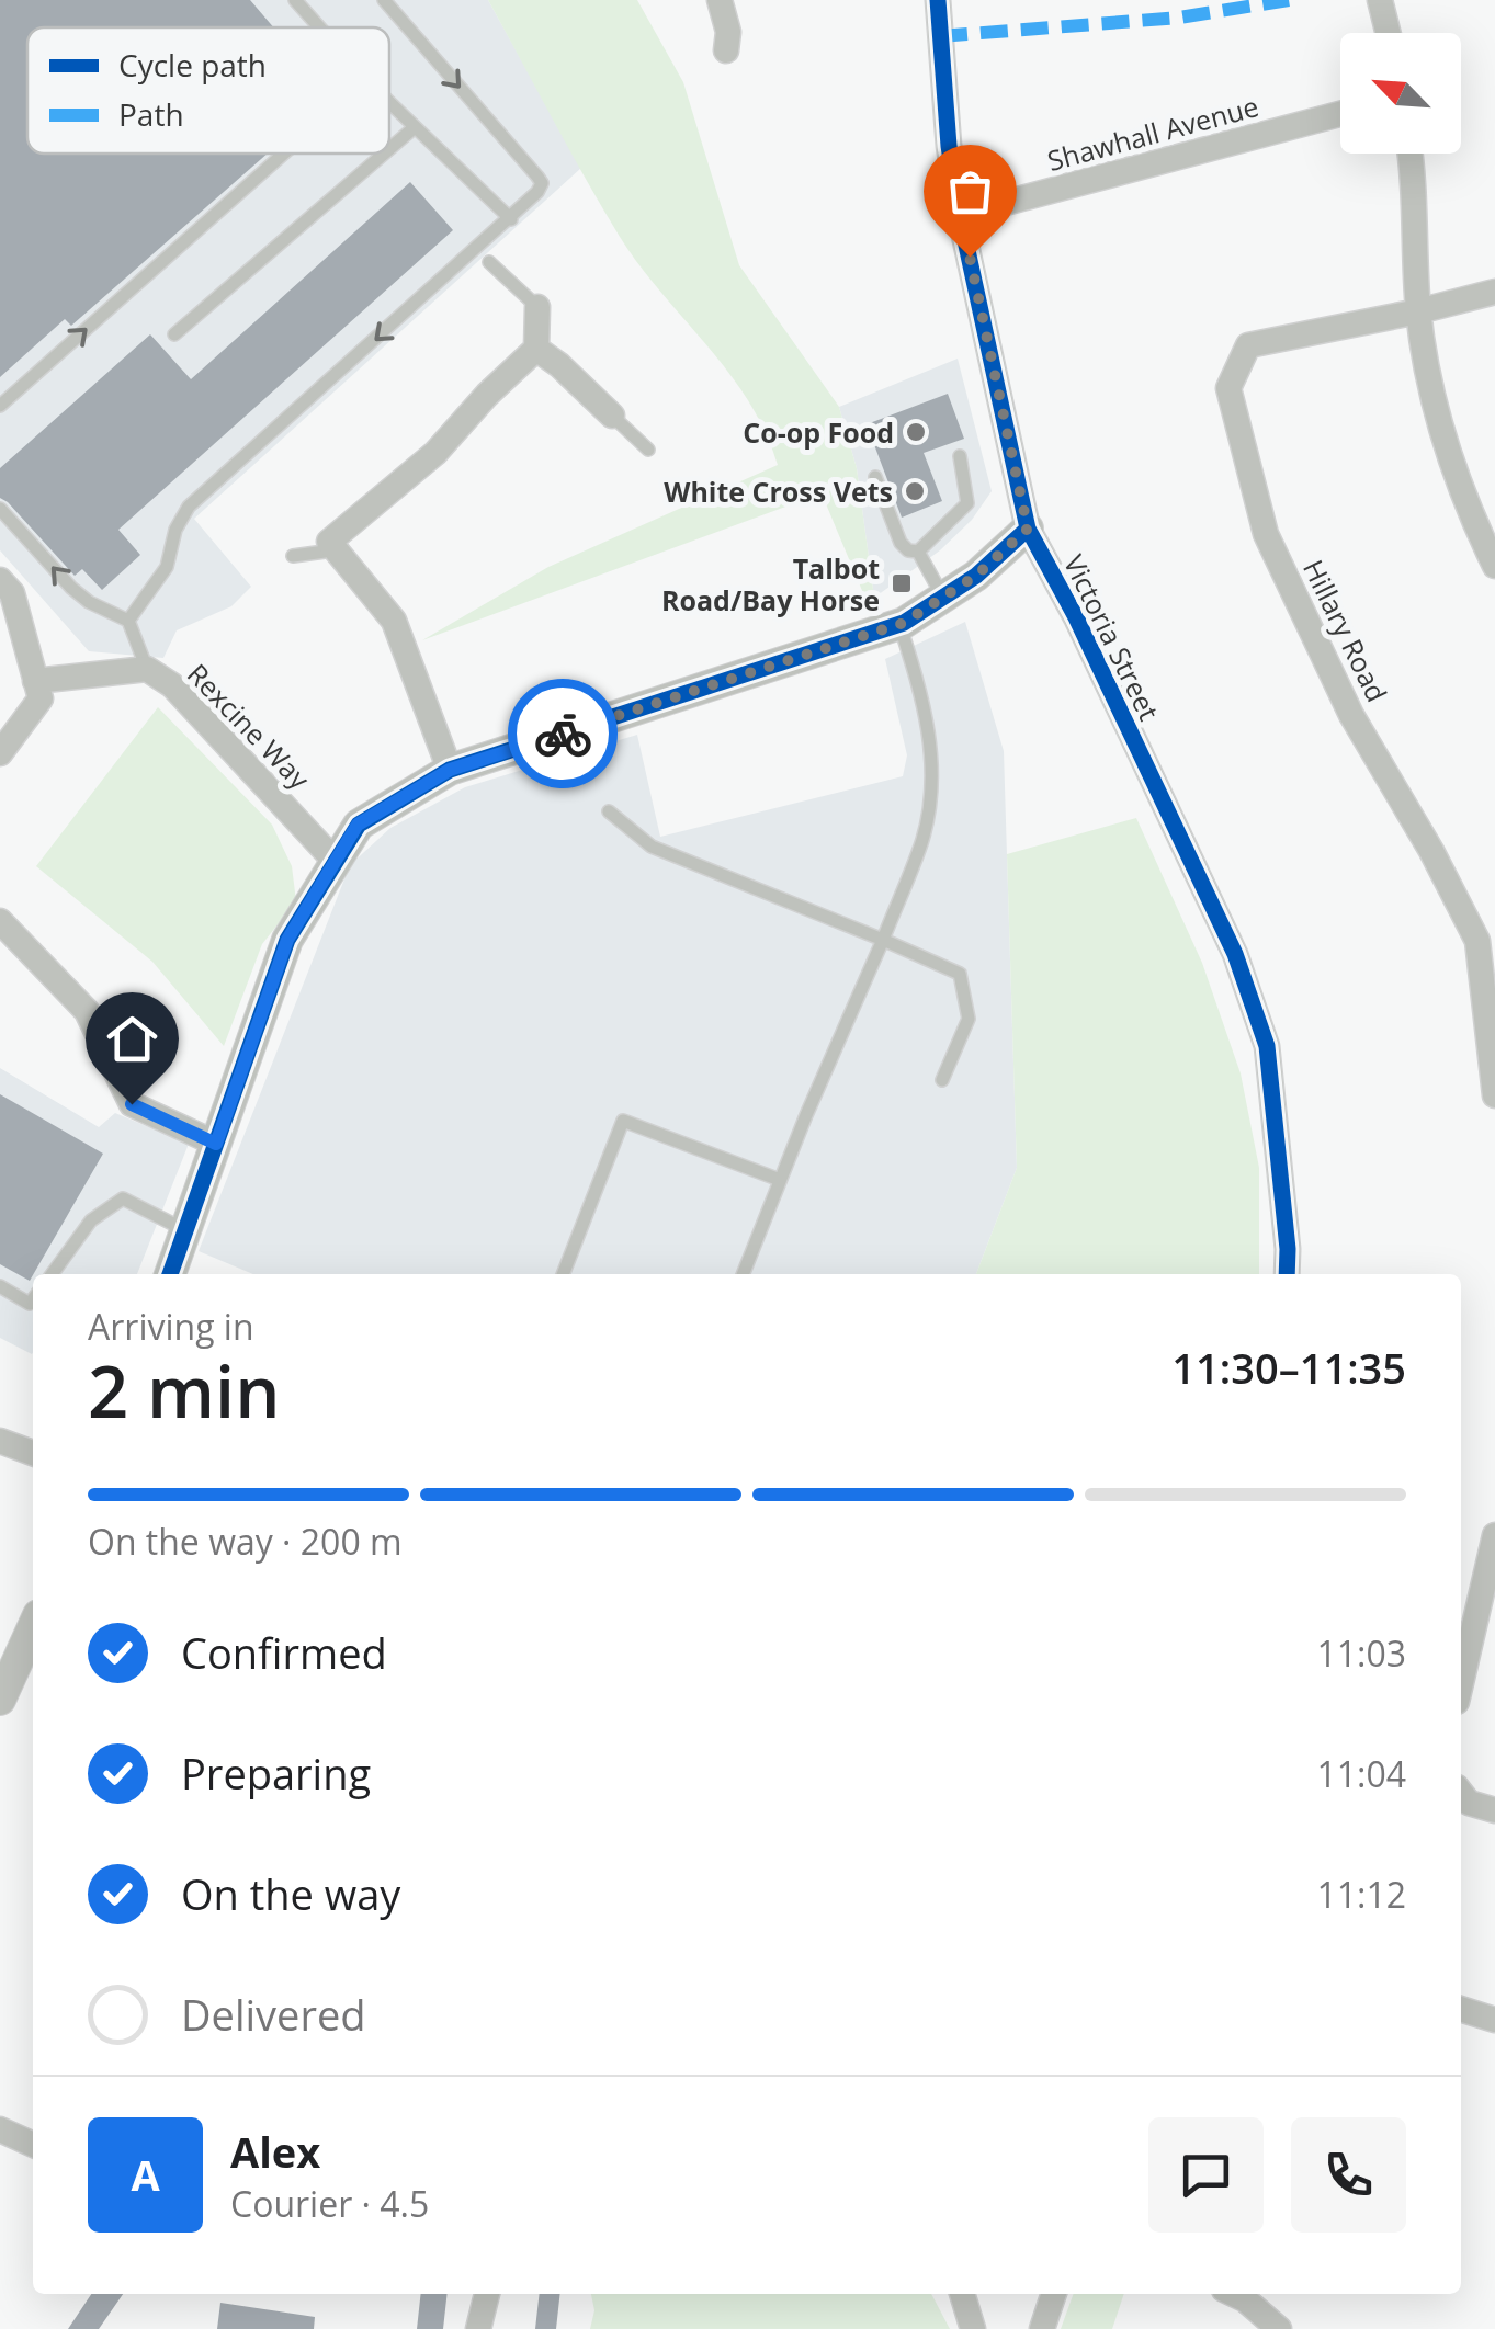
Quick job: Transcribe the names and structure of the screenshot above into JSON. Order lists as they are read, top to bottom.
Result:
{
  "streets": {
    "street": [
      "Shawhall Avenue",
      "Hillary Road",
      "Victoria Street",
      "Rexcine Way"
    ]
  },
  "crossings": [
    ["Shawhall Avenue", "Victoria Street"]
  ],
  "places": {
    "other": ["Co-op Food", "White Cross Vets"],
    "transit": ["Talbot Road/Bay Horse"]
  },
  "legend": ["Cycle path", "Path"],
  "north": "top left",
  "page": {
    "heading": ["2 min", "Arriving in", "11:30–11:35"],
    "panel": ["Alex", "Courier · 4.5"],
    "bar": "On the way · 200 m",
    "list": [
      ["Confirmed", "11:03"],
      ["Preparing", "11:04"],
      ["On the way", "11:12"],
      "Delivered"
    ],
    "round": "A"
  }
}
